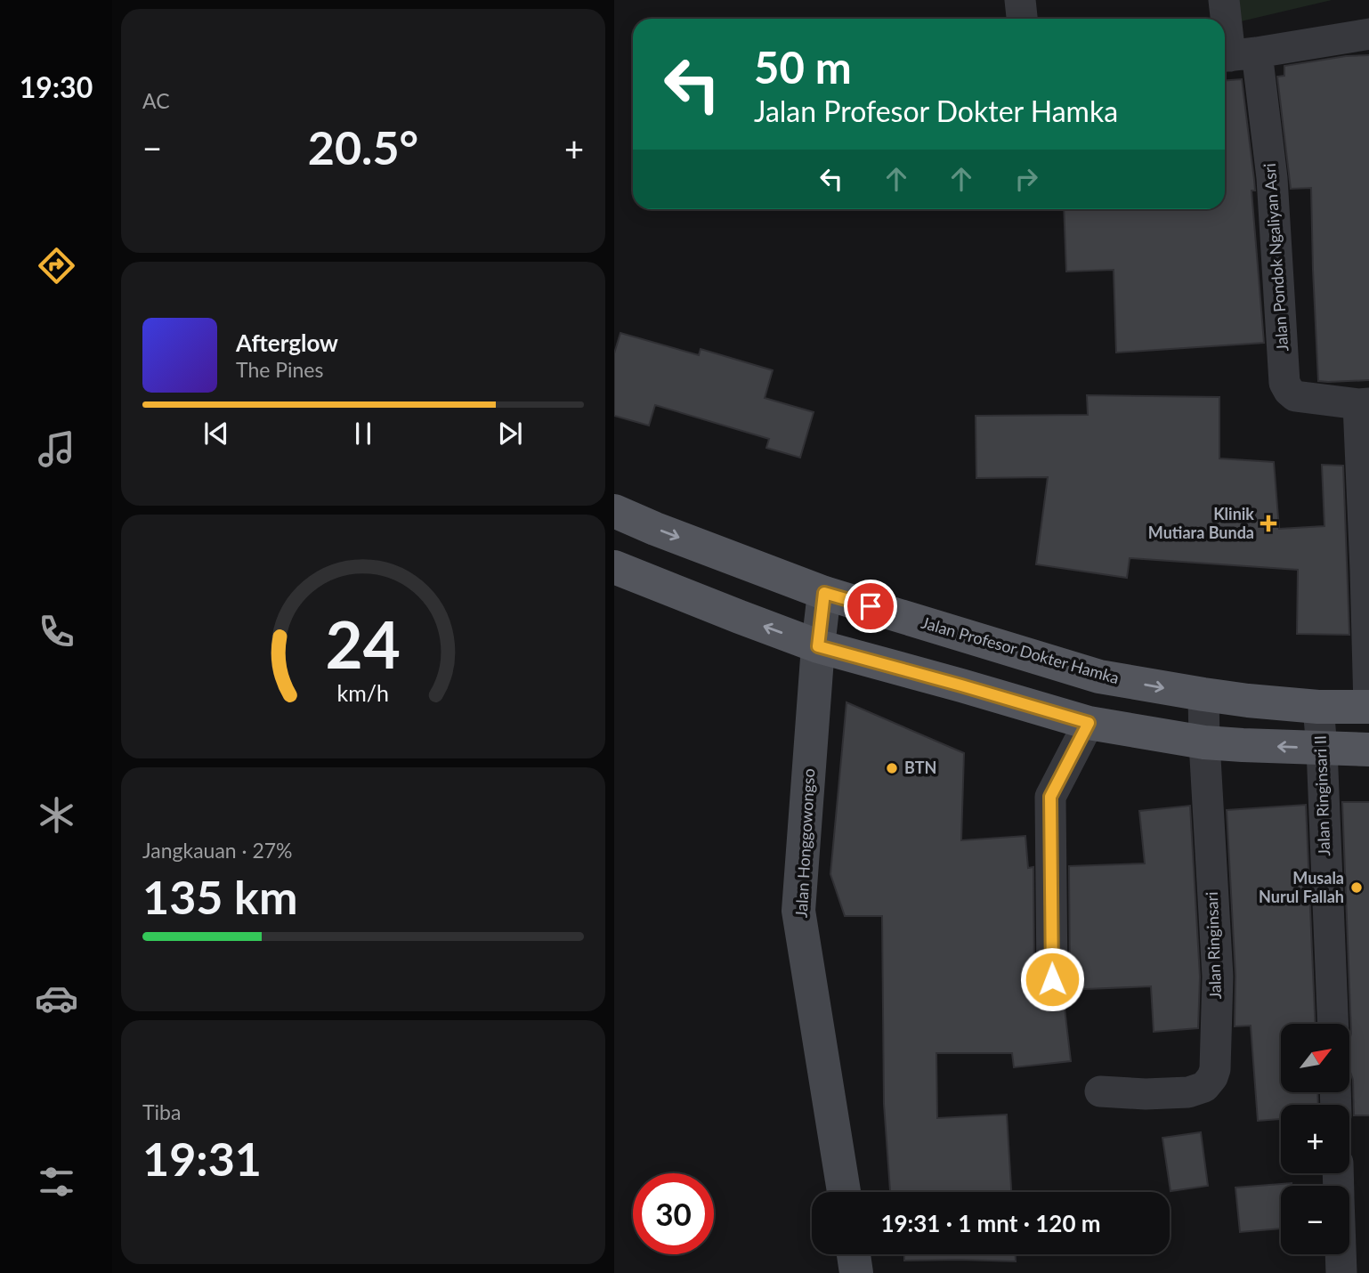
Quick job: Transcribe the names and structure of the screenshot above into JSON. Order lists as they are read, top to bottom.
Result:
{
  "streets": {
    "main road": ["Jalan Profesor Dokter Hamka"],
    "street": [
      "Jalan Pondok Ngaliyan Asri",
      "Jalan Ringinsari II",
      "Jalan Honggowongso",
      "Jalan Ringinsari"
    ]
  },
  "crossings": [
    ["Jalan Pondok Ngaliyan Asri", "Jalan Profesor Dokter Hamka"],
    ["Jalan Profesor Dokter Hamka", "Jalan Ringinsari II"],
    ["Jalan Profesor Dokter Hamka", "Jalan Honggowongso"],
    ["Jalan Profesor Dokter Hamka", "Jalan Ringinsari"]
  ],
  "places": {
    "health": ["Klinik Mutiara Bunda"],
    "other": ["BTN", "Musala Nurul Fallah"]
  },
  "north": "top right",
  "page": {
    "tabs": "19:30",
    "tile": [
      "AC",
      ["Jangkauan · 27%", "135 km"],
      ["Tiba", "19:31"]
    ],
    "turn": ["50 m", "Jalan Profesor Dokter Hamka"],
    "heat": ["−", "20.5°", "+"],
    "song": ["Afterglow", "The Pines"],
    "map_buttons": ["+", "−"],
    "limit": "30",
    "trip": "19:31 · 1 mnt · 120 m",
    "gauge": ["24", "km/h"]
  }
}
